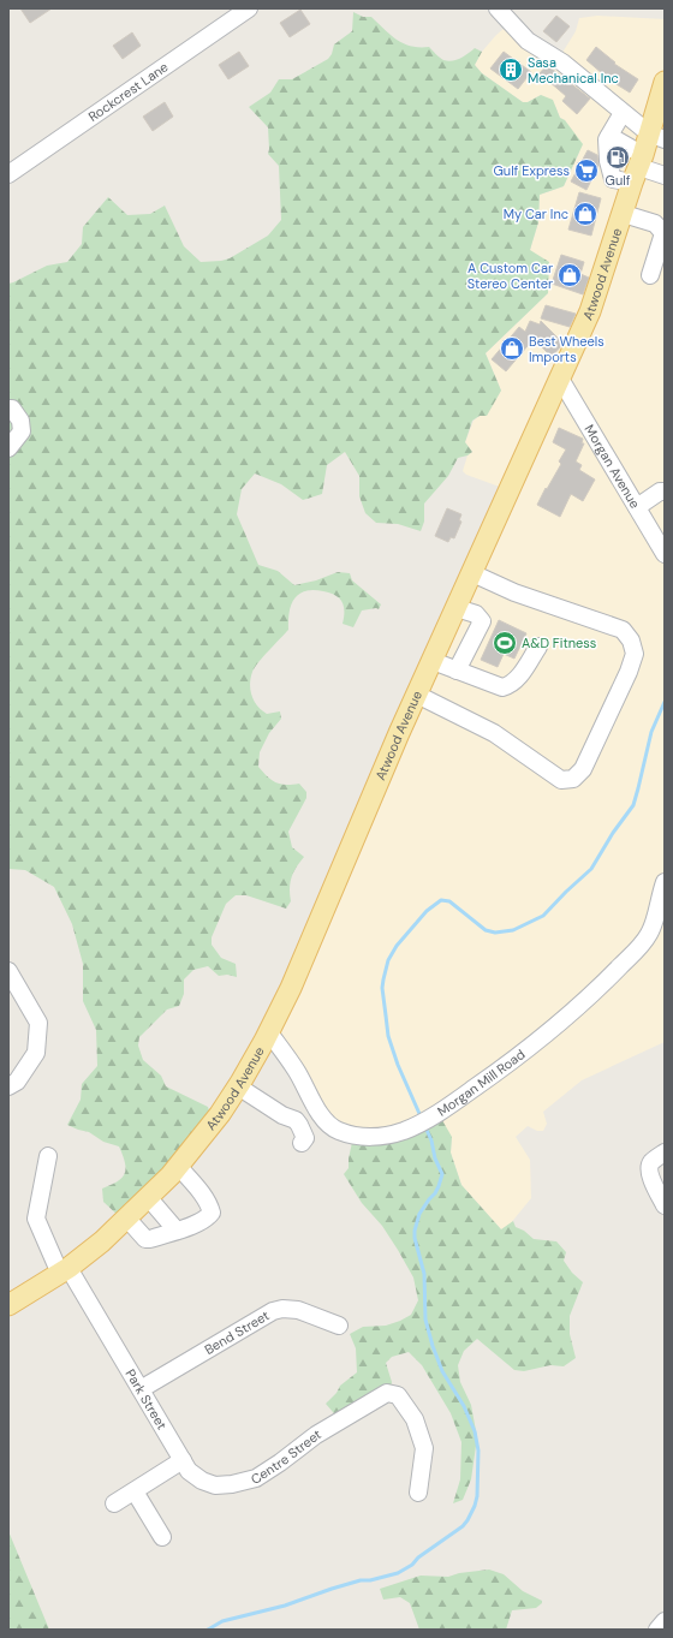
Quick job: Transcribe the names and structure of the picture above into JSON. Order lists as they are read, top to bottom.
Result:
{
  "streets": {
    "main road": ["Atwood Avenue"],
    "street": [
      "Rockcrest Lane",
      "Morgan Avenue",
      "Morgan Mill Road",
      "Bend Street",
      "Park Street",
      "Centre Street"
    ]
  },
  "crossings": [
    ["Atwood Avenue", "Morgan Avenue"],
    ["Atwood Avenue", "Morgan Mill Road"],
    ["Atwood Avenue", "Park Street"],
    ["Bend Street", "Park Street"],
    ["Park Street", "Centre Street"]
  ],
  "places": {
    "building": ["Sasa Mechanical Inc"],
    "fuel station": ["Gulf"],
    "supermarket": ["Gulf Express"],
    "shop": ["My Car Inc", "A Custom Car Stereo Center", "Best Wheels Imports"],
    "sports": ["A&D Fitness"]
  }
}
